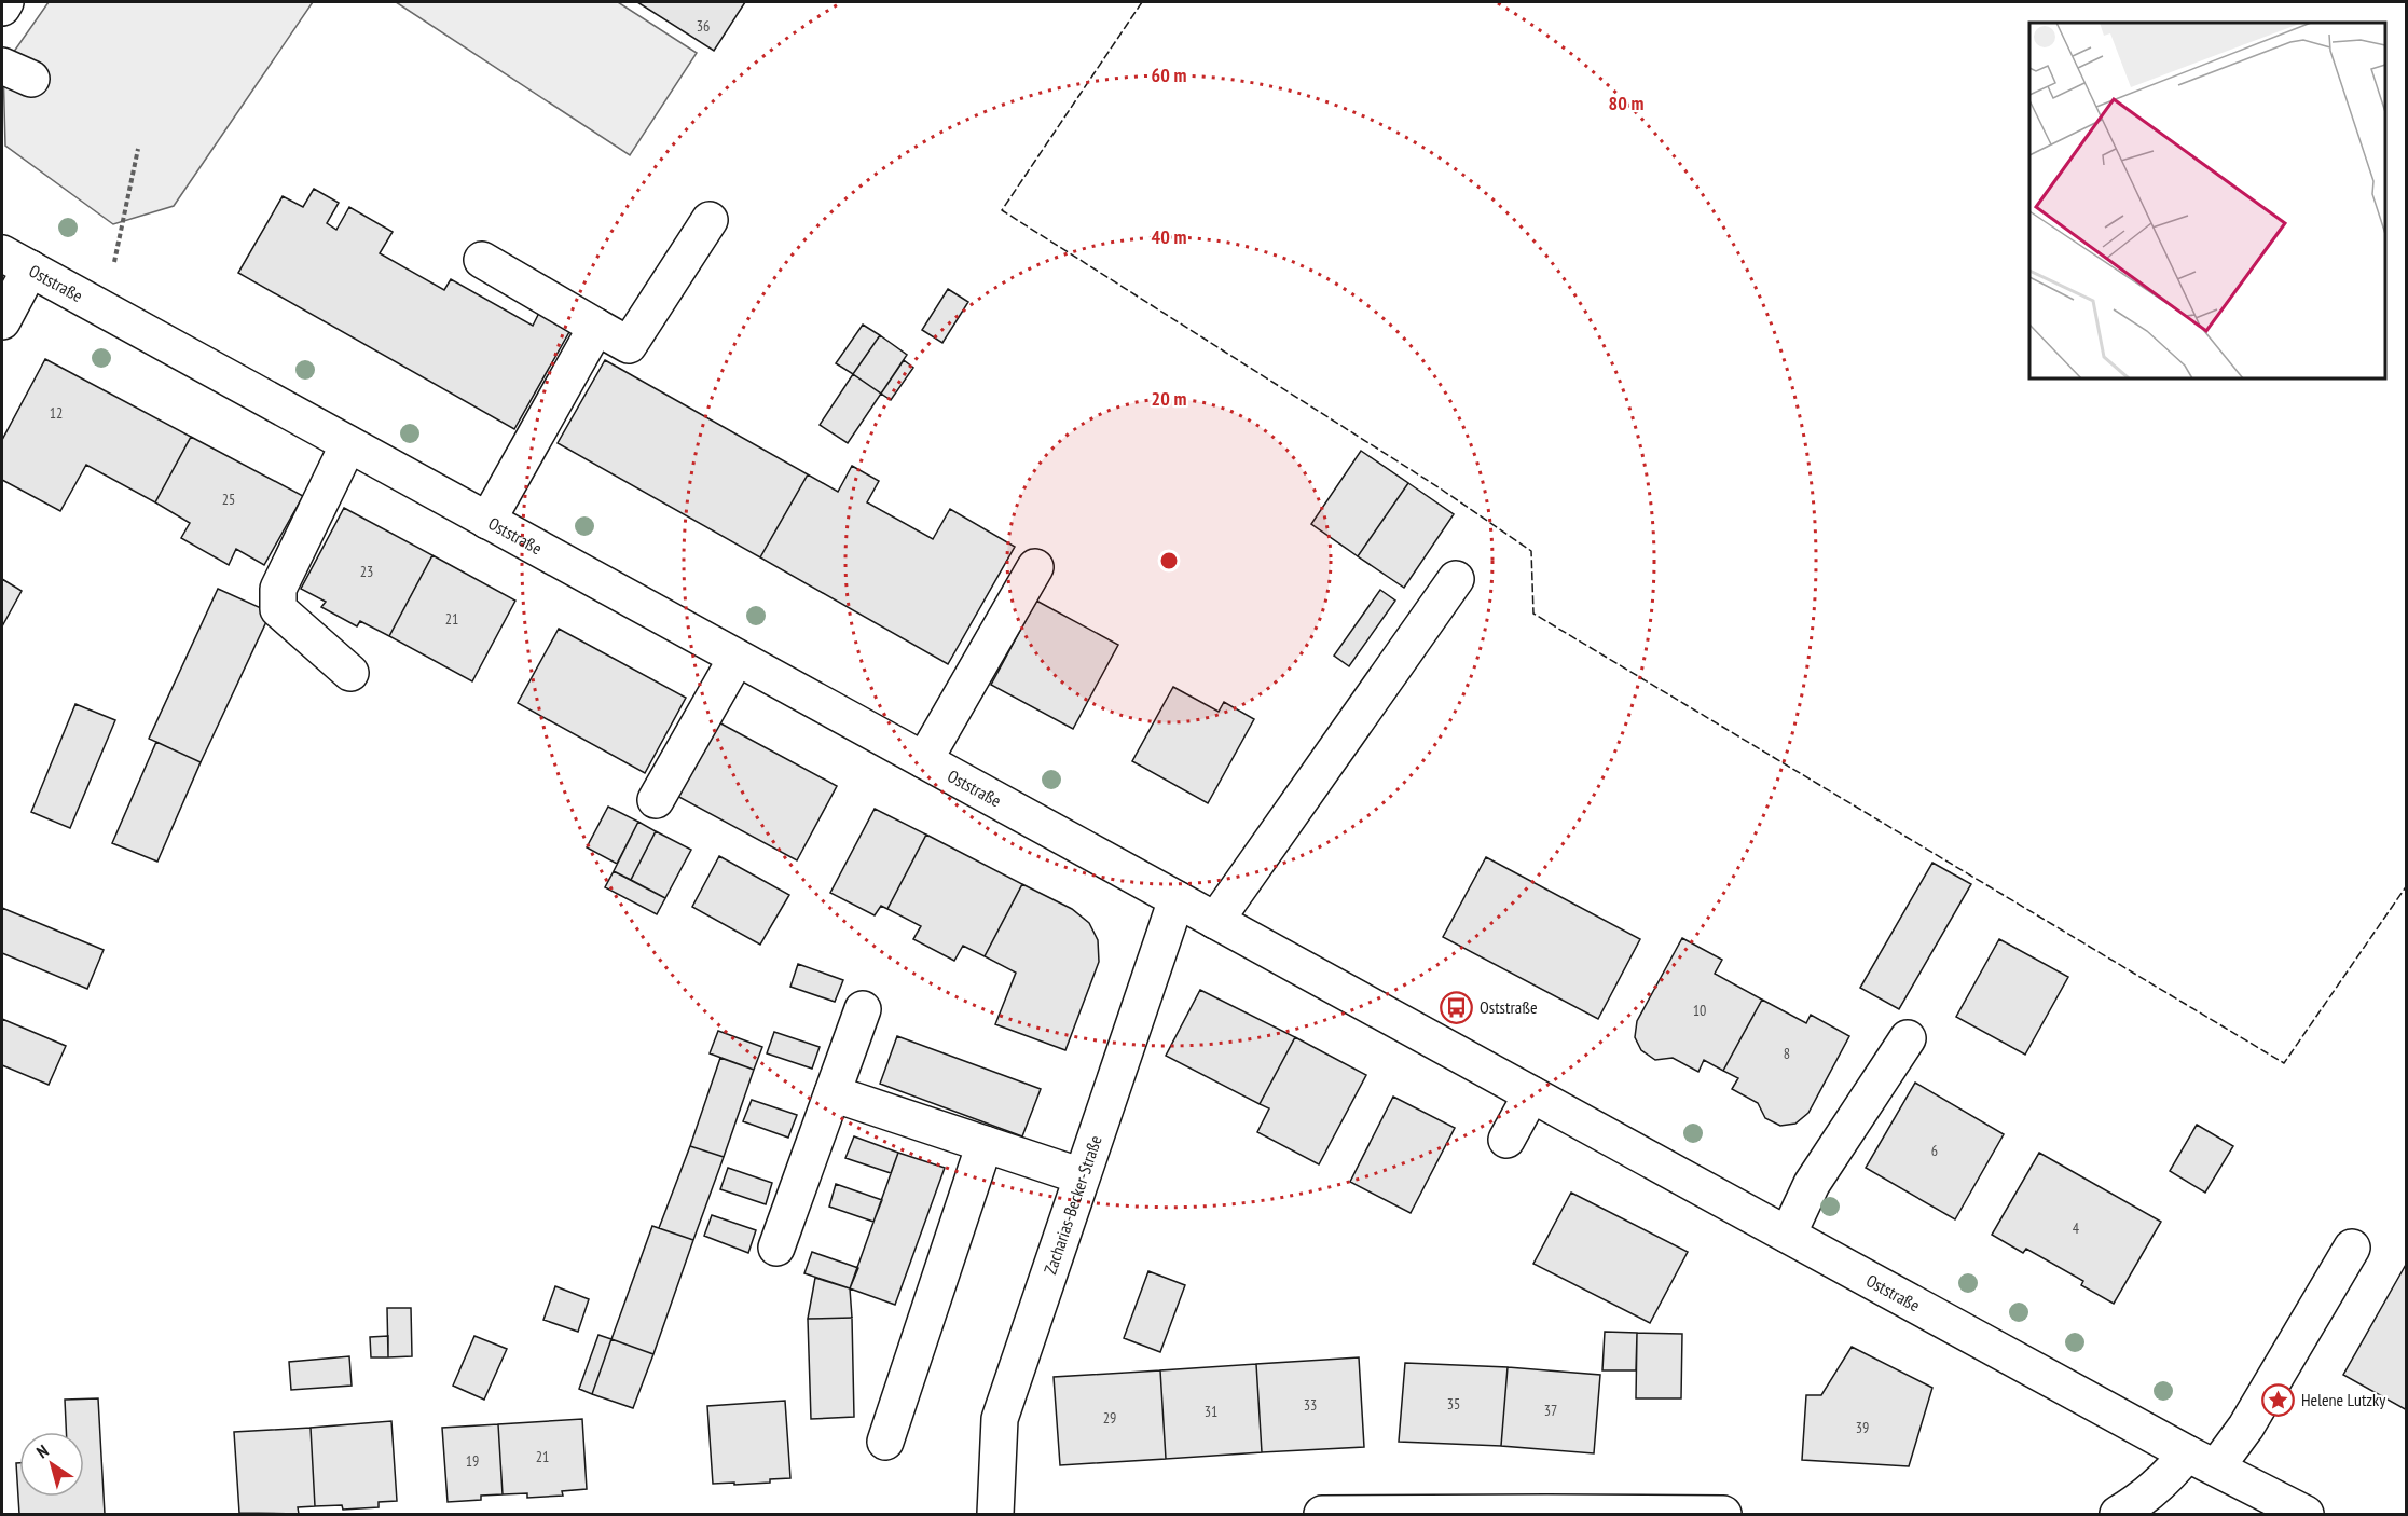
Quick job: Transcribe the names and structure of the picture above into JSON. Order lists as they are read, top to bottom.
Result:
{
  "streets": {
    "main road": ["Oststraße", "Zacharias-Becker-Straße"]
  },
  "crossings": [
    ["Oststraße", "Zacharias-Becker-Straße"]
  ],
  "places": {
    "bus stop": ["Oststraße"],
    "place": ["Helene Lutzky"]
  },
  "house_numbers": [
    "36",
    "12",
    "25",
    "23",
    "21",
    "10",
    "8",
    "6",
    "4",
    "35",
    "33",
    "37",
    "31",
    "29",
    "39",
    "21",
    "19"
  ],
  "north": "top left",
  "rings": [
    "60 m",
    "80 m",
    "40 m",
    "20 m"
  ]
}
